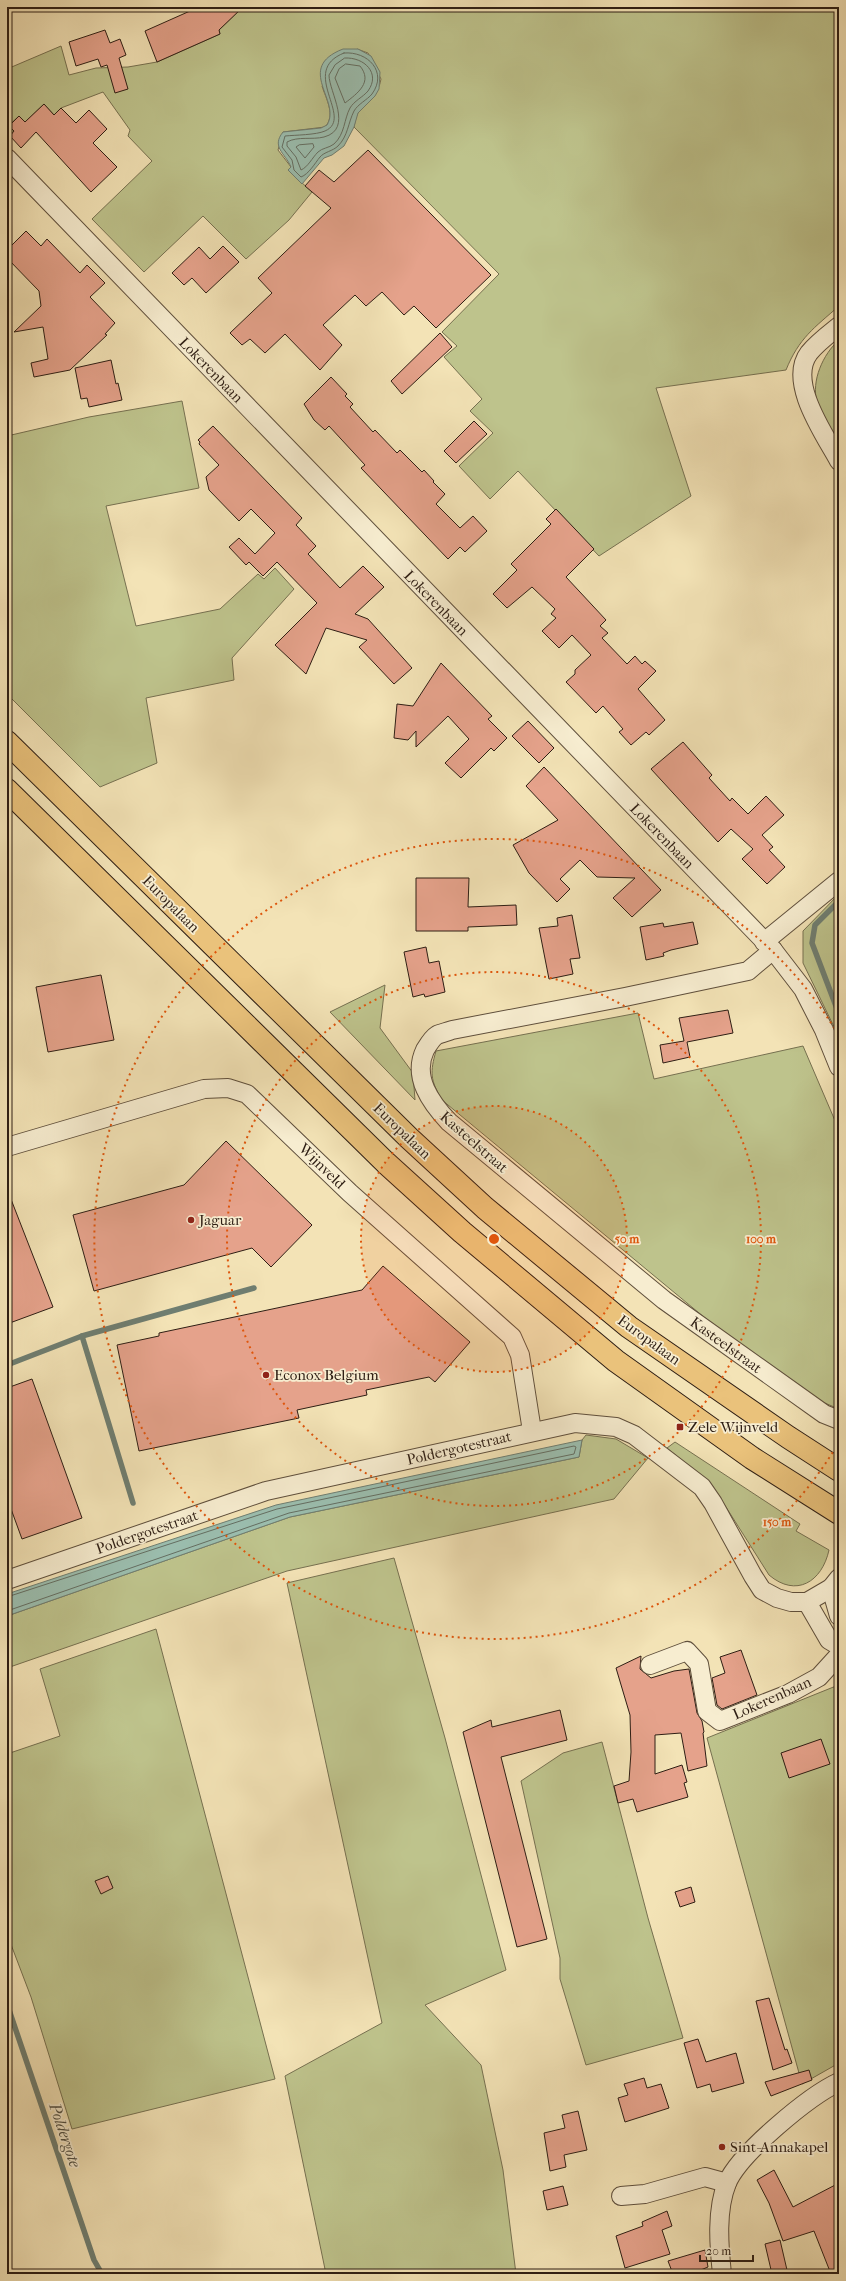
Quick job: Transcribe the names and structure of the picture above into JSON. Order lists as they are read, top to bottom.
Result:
{
  "streets": {
    "highway": ["Europalaan"],
    "street": [
      "Lokerenbaan",
      "Kasteelstraat",
      "Wijnveld",
      "Poldergotestraat"
    ]
  },
  "crossings": [
    ["Lokerenbaan", "Kasteelstraat"],
    ["Wijnveld", "Poldergotestraat"]
  ],
  "water": ["Poldergote"],
  "places": {
    "other": ["Jaguar", "Econox Belgium", "Sint-Annakapel"],
    "transit": ["Zele Wijnveld"]
  },
  "scale_bar": "20 m",
  "rings": ["50 m", "100 m", "150 m"]
}
